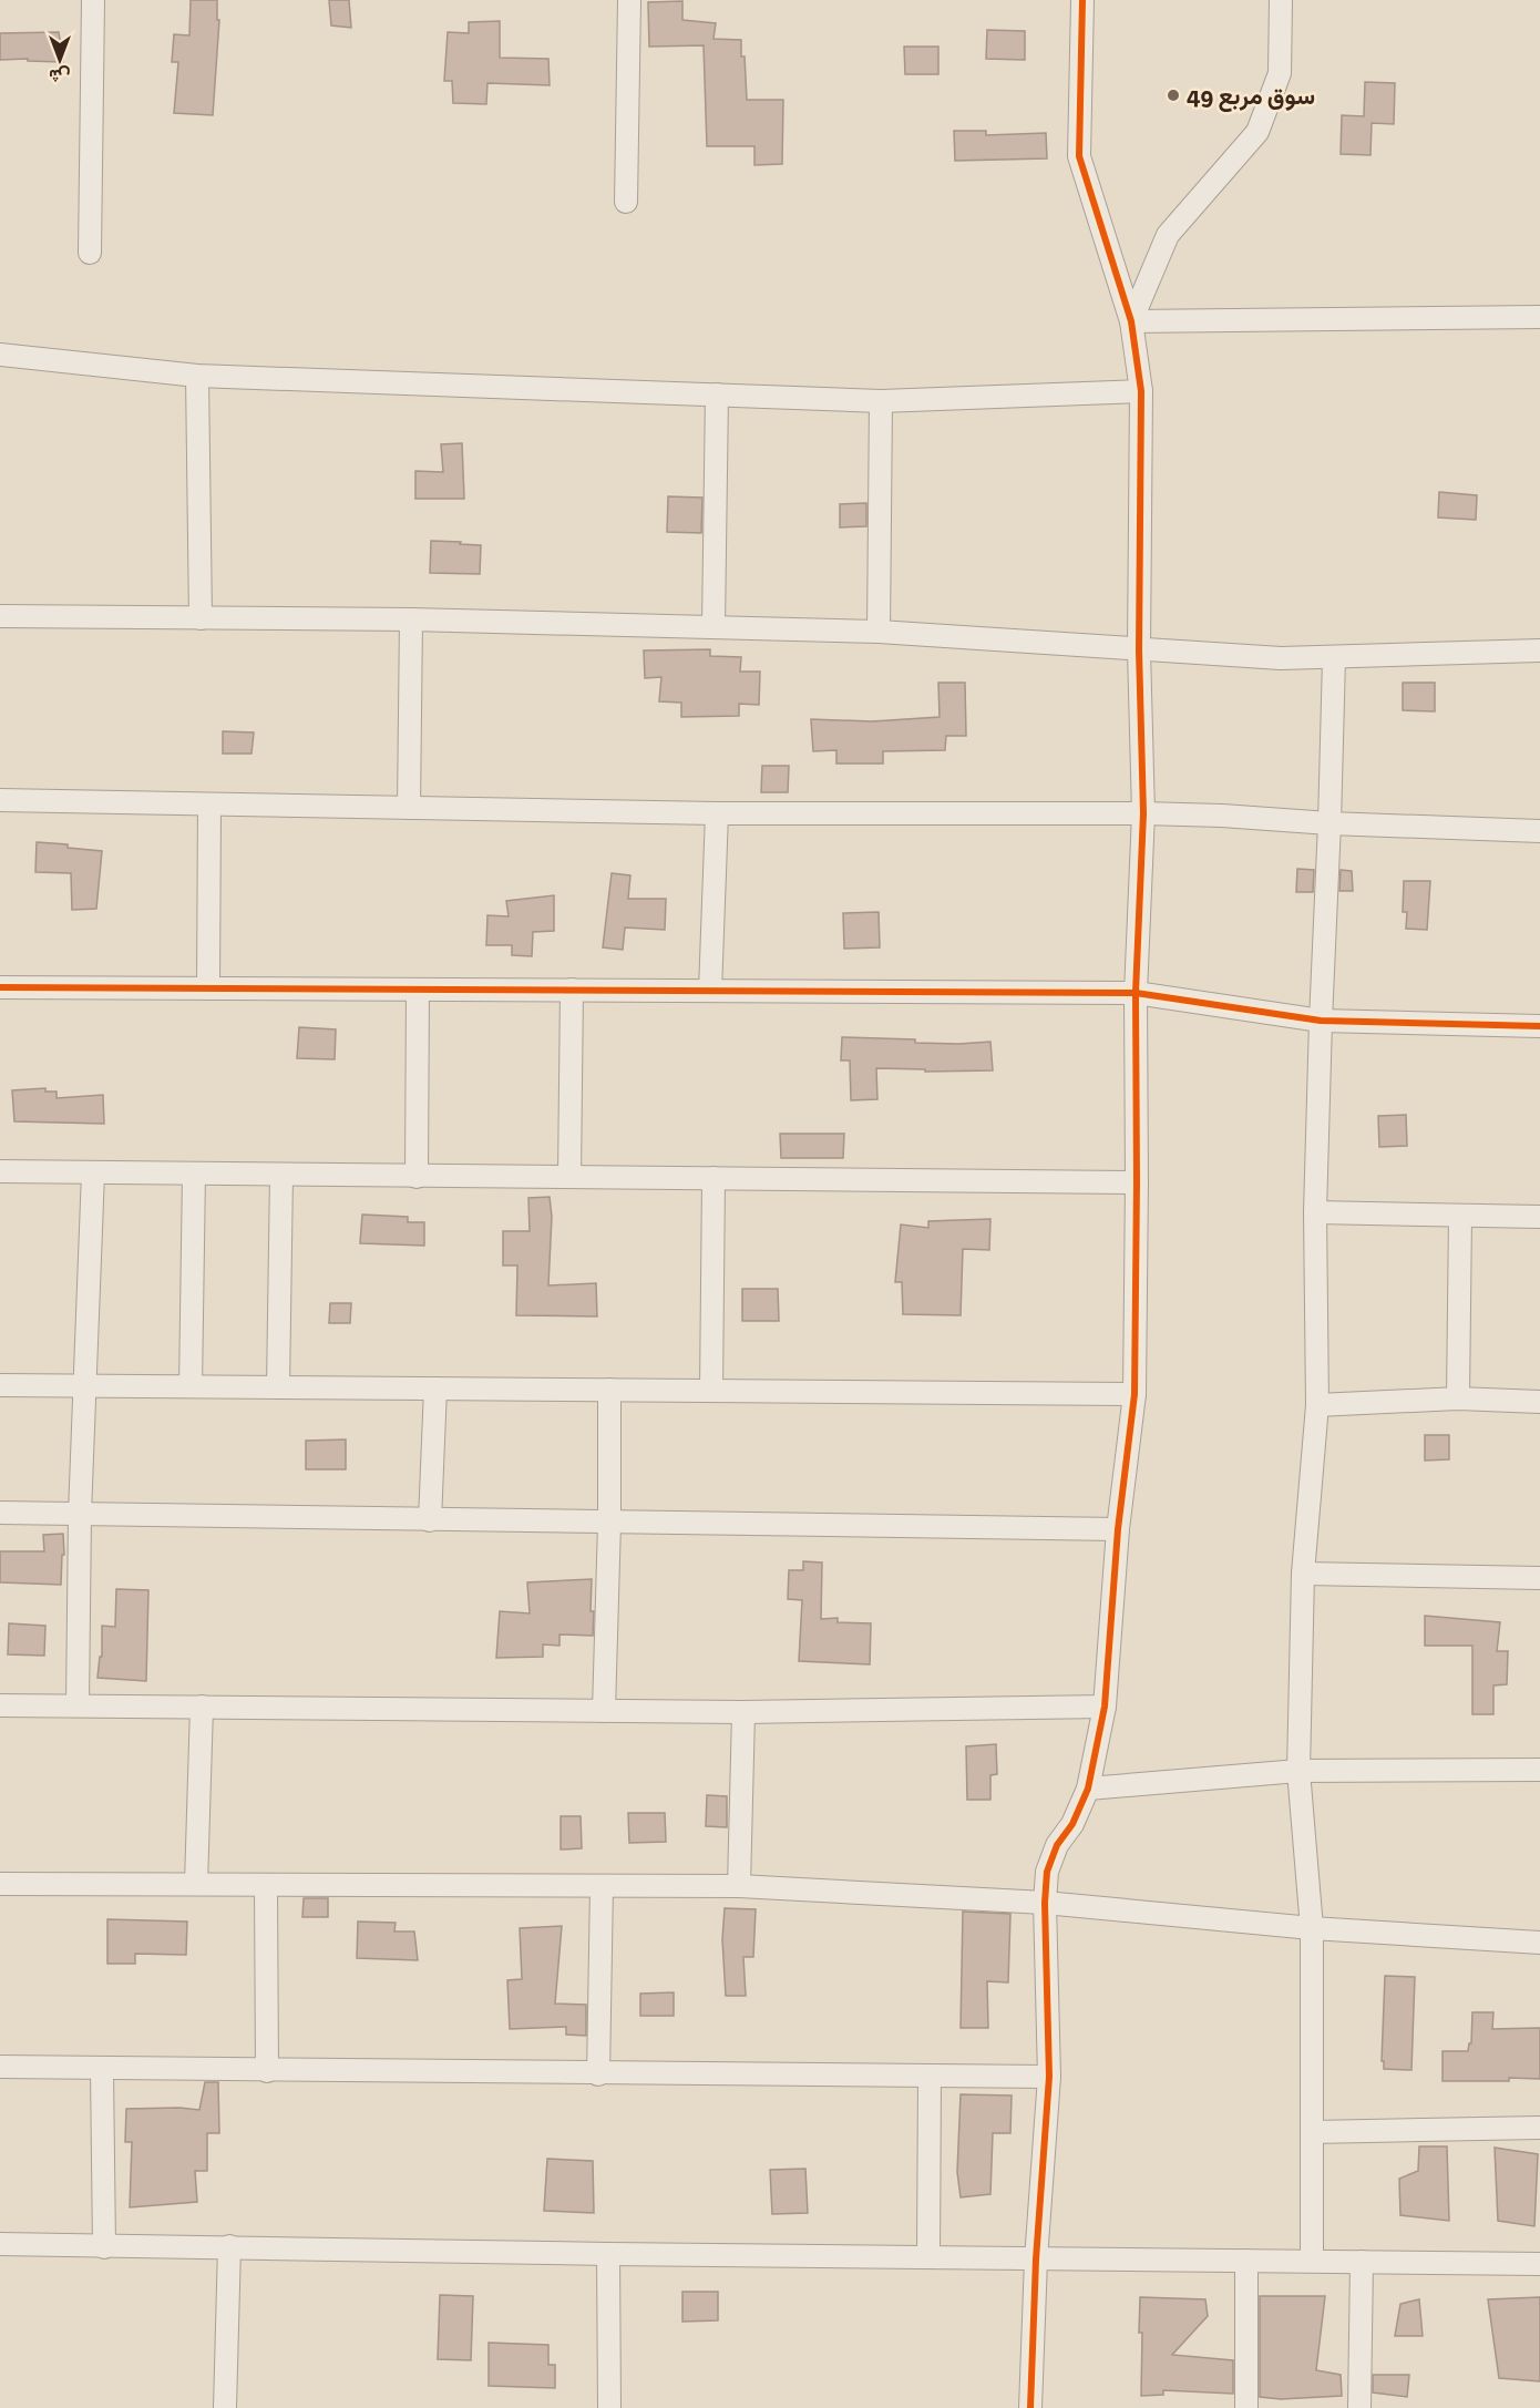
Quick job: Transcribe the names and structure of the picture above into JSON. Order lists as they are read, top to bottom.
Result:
{
  "places": ["سوق مربع 49"],
  "north": "bottom"
}
